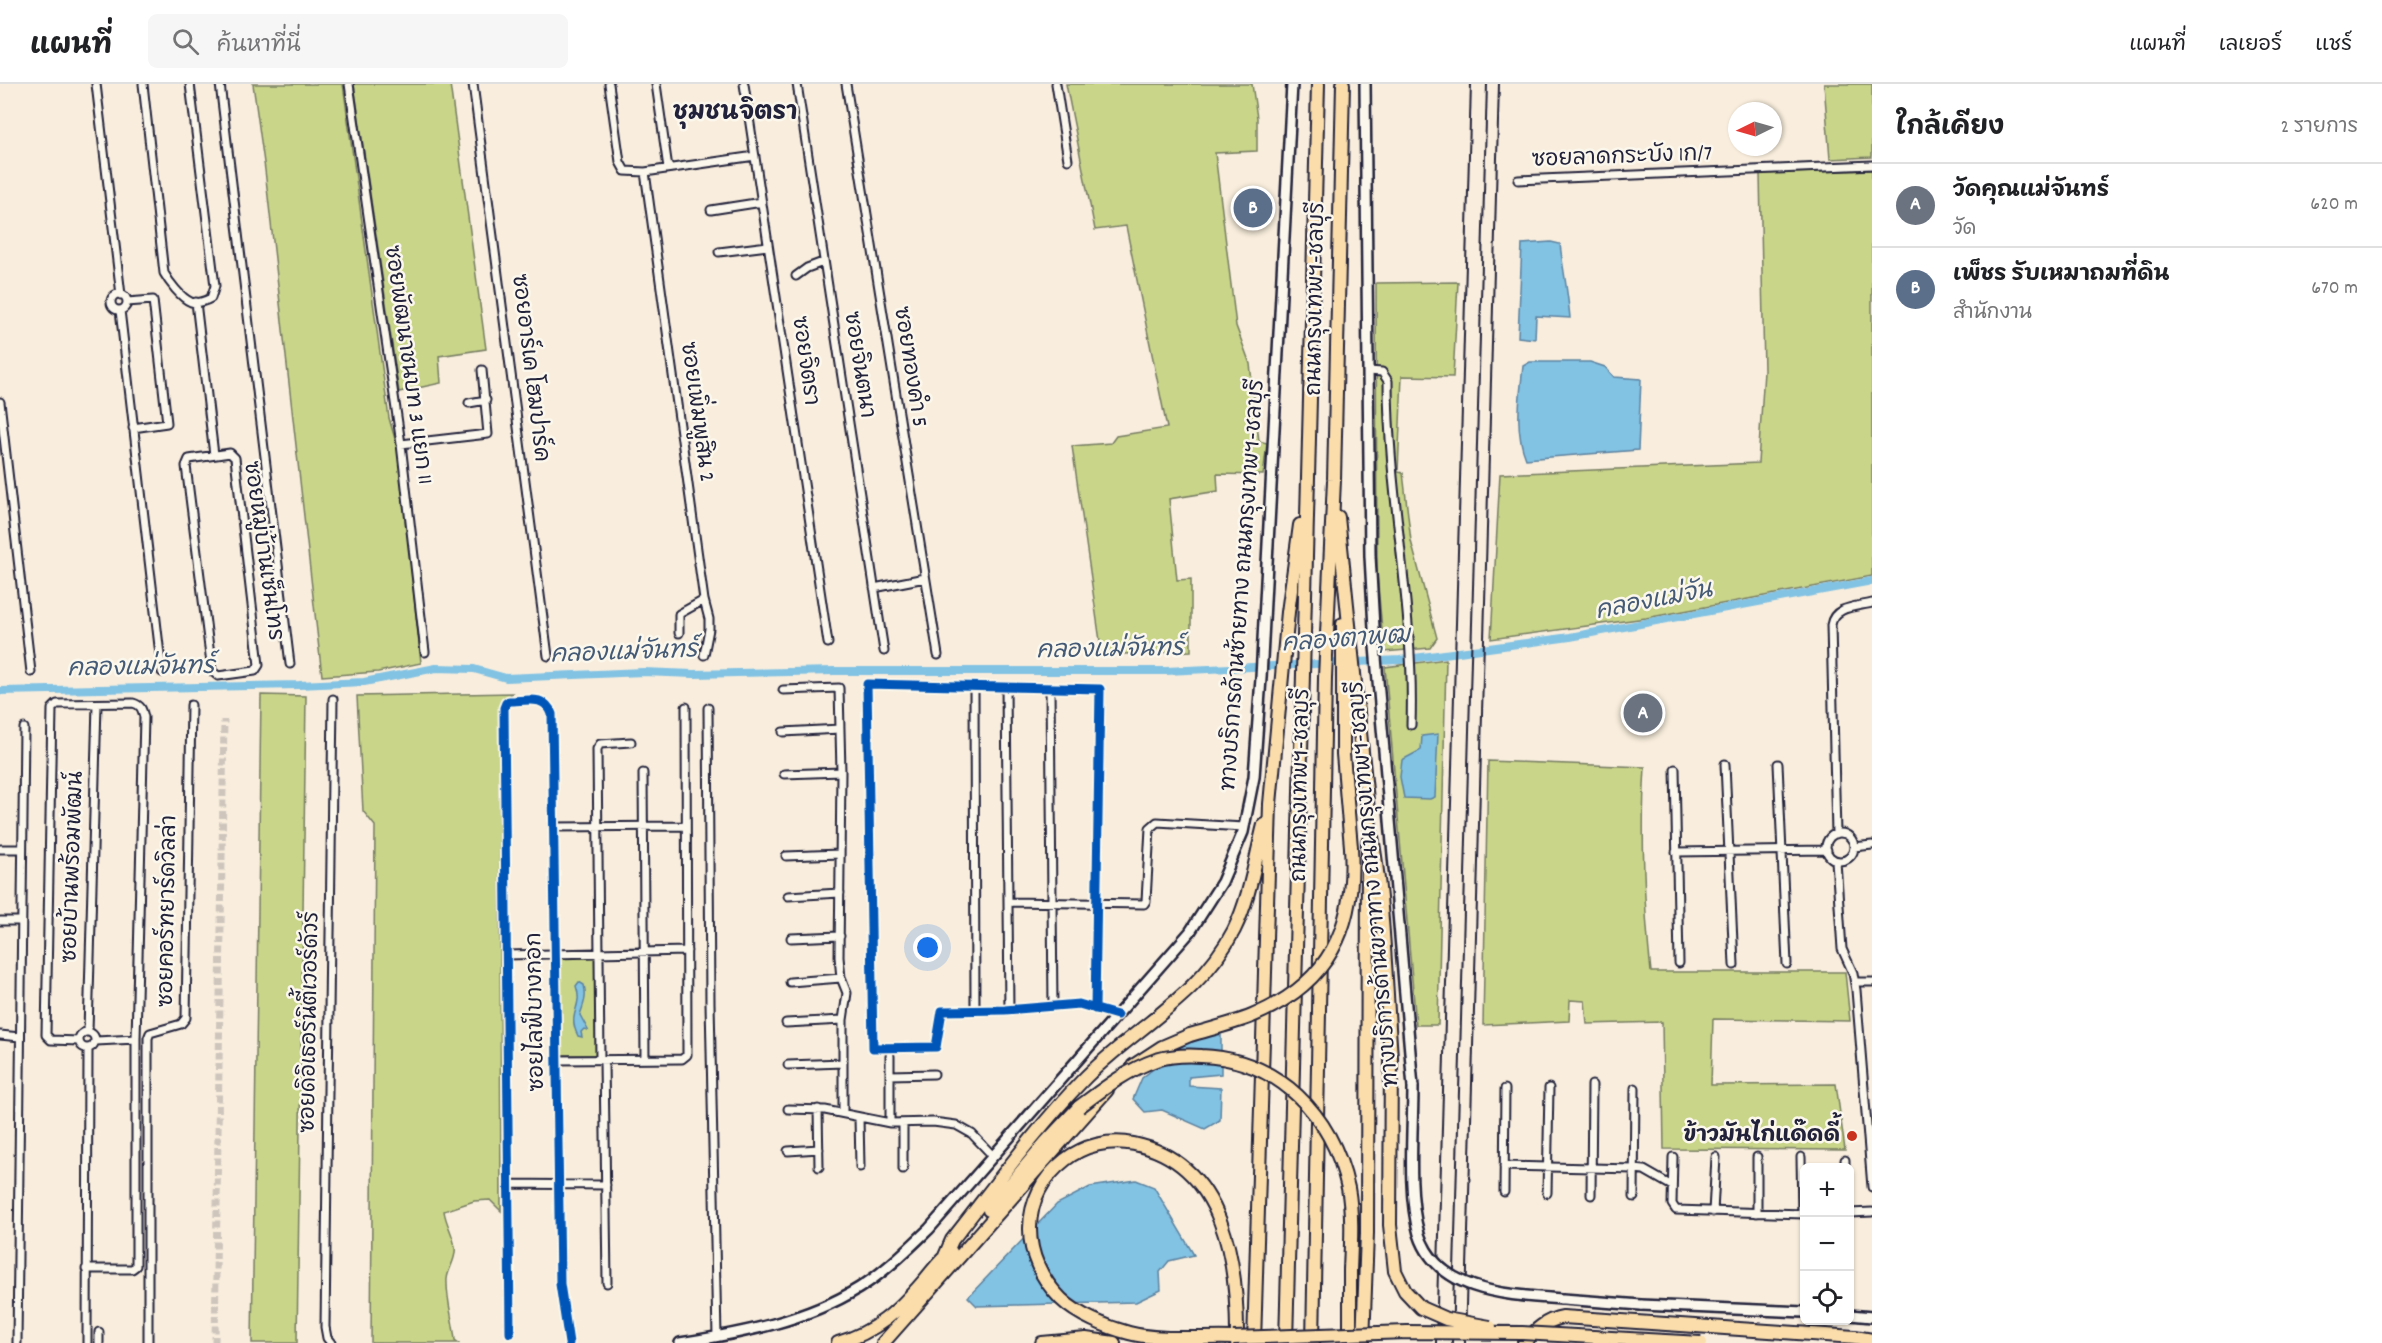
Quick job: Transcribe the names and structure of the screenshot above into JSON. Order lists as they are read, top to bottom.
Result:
{
  "streets": {
    "highway": ["ถนนกรุงเทพฯ-ชลบุรี"],
    "main road": ["ทางบริการด้านซ้ายทาง ถนนกรุงเทพฯ-ชลบุรี", "ทางบริการด้านขวาทาง ถนนกรุงเทพฯ-ชลบุรี"],
    "street": [
      "ซอยลาดกระบัง 1ก/7",
      "ซอยจิตรา",
      "ซอยพัฒนาชนบท 3 แยก 11",
      "ซอยจินตนา",
      "ซอยทองคำ 5",
      "ซอยอาร์เค โฮมปาร์ค",
      "ซอยเพิ่มพูสิน 2",
      "ซอยหมู่บ้านเซ็นโทร",
      "ซอยบ้านพร้อมพัฒน์",
      "ซอยคอร์ทยาร์ดวิลล่า",
      "ซอยไลฟ์บางกอก",
      "ซอยดิอิเธอร์นิตี้เวอร์ดัวร์"
    ]
  },
  "districts": ["ชุมชนจิตรา"],
  "water": ["คลองแม่จัน", "คลองตาพุฒ", "คลองแม่จันทร์"],
  "places": ["ข้าวมันไก่แด๊ดดี้"],
  "north": "left",
  "page": {
    "header": "แผนที่",
    "search": "ค้นหาที่นี่",
    "nav": ["แผนที่", "เลเยอร์", "แชร์"],
    "heading": ["ใกล้เคียง", "2 รายการ"],
    "list": [
      {
        "mark": "A",
        "name": "วัดคุณแม่จันทร์",
        "note": "วัด",
        "value": "620 m"
      },
      {
        "mark": "B",
        "name": "เพ็ชร รับเหมาถมที่ดิน",
        "note": "สำนักงาน",
        "value": "670 m"
      }
    ],
    "pins": ["B", "A"],
    "map_buttons": ["+", "−"]
  }
}
